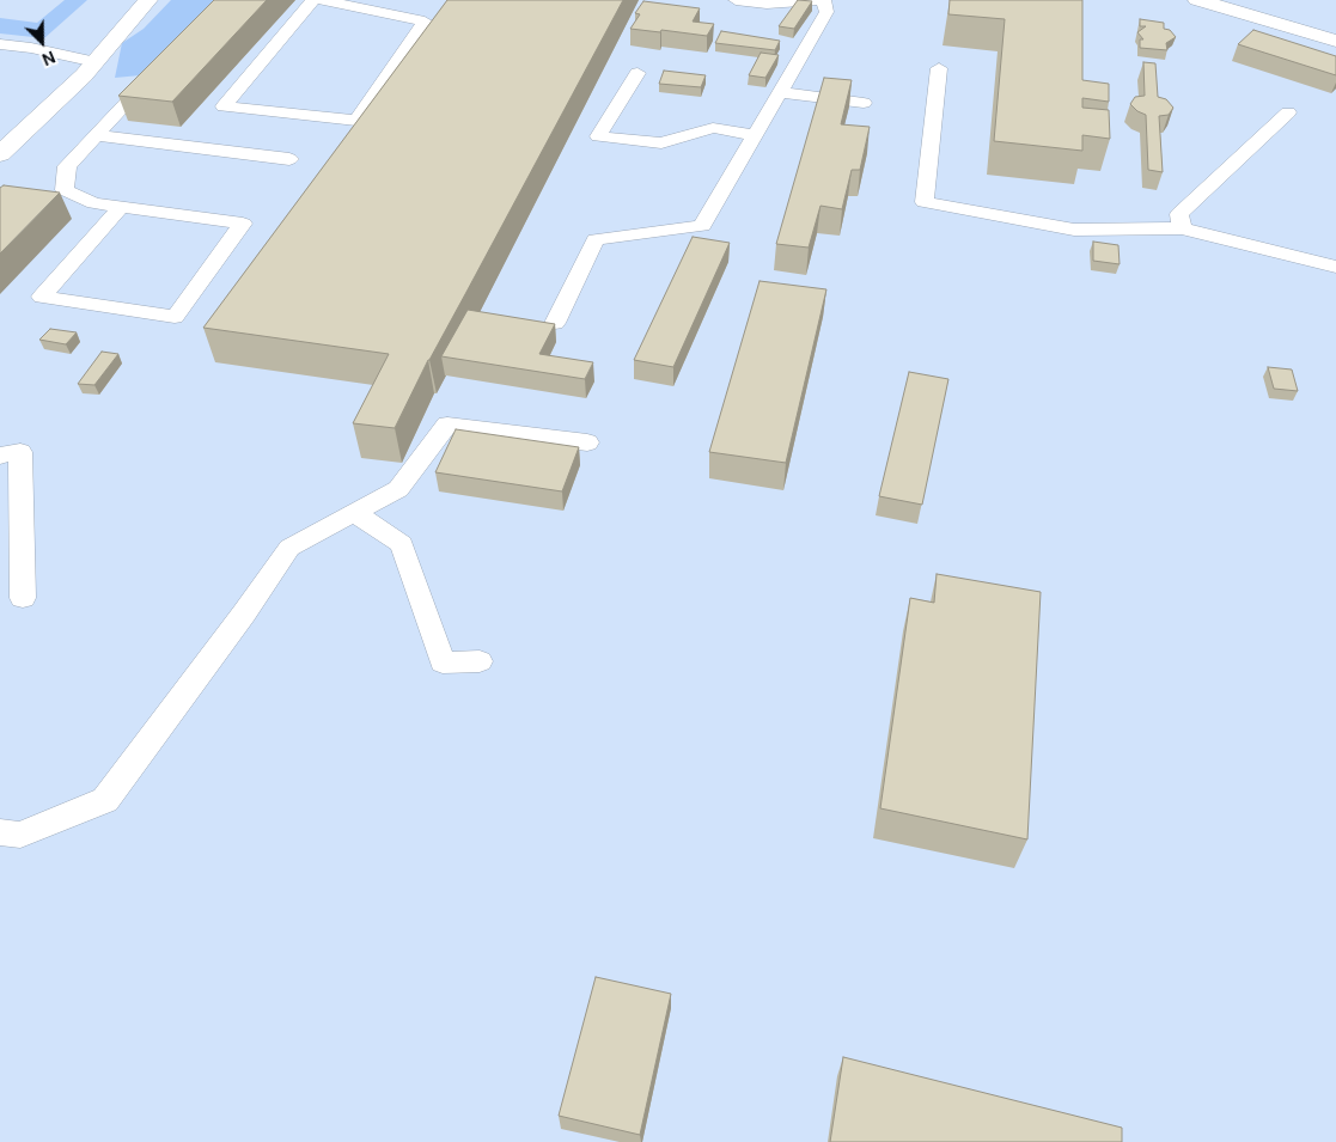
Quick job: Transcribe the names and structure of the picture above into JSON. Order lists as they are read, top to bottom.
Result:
{
  "north": "bottom right"
}
